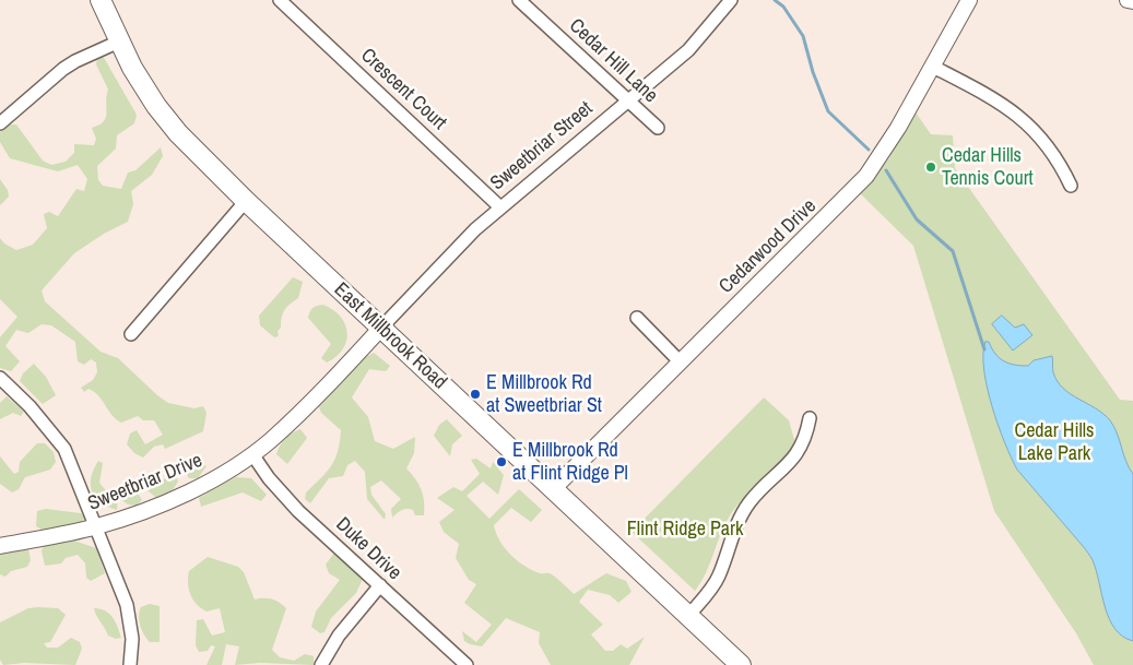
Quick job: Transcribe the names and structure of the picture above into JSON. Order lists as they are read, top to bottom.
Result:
{
  "streets": {
    "main road": ["East Millbrook Road"],
    "street": [
      "Cedar Hill Lane",
      "Crescent Court",
      "Sweetbriar Street",
      "Cedarwood Drive",
      "Sweetbriar Drive",
      "Duke Drive"
    ]
  },
  "crossings": [
    ["Cedar Hill Lane", "Sweetbriar Street"],
    ["Crescent Court", "Sweetbriar Street"],
    ["Sweetbriar Street", "East Millbrook Road"],
    ["Sweetbriar Street", "Sweetbriar Drive"],
    ["Cedarwood Drive", "East Millbrook Road"],
    ["East Millbrook Road", "Sweetbriar Drive"],
    ["Sweetbriar Drive", "Duke Drive"]
  ],
  "parks": ["Cedar Hills Lake Park", "Flint Ridge Park"],
  "places": ["Cedar Hills Tennis Court", "E Millbrook Rd at Sweetbriar St", "E Millbrook Rd at Flint Ridge Pl"]
}
